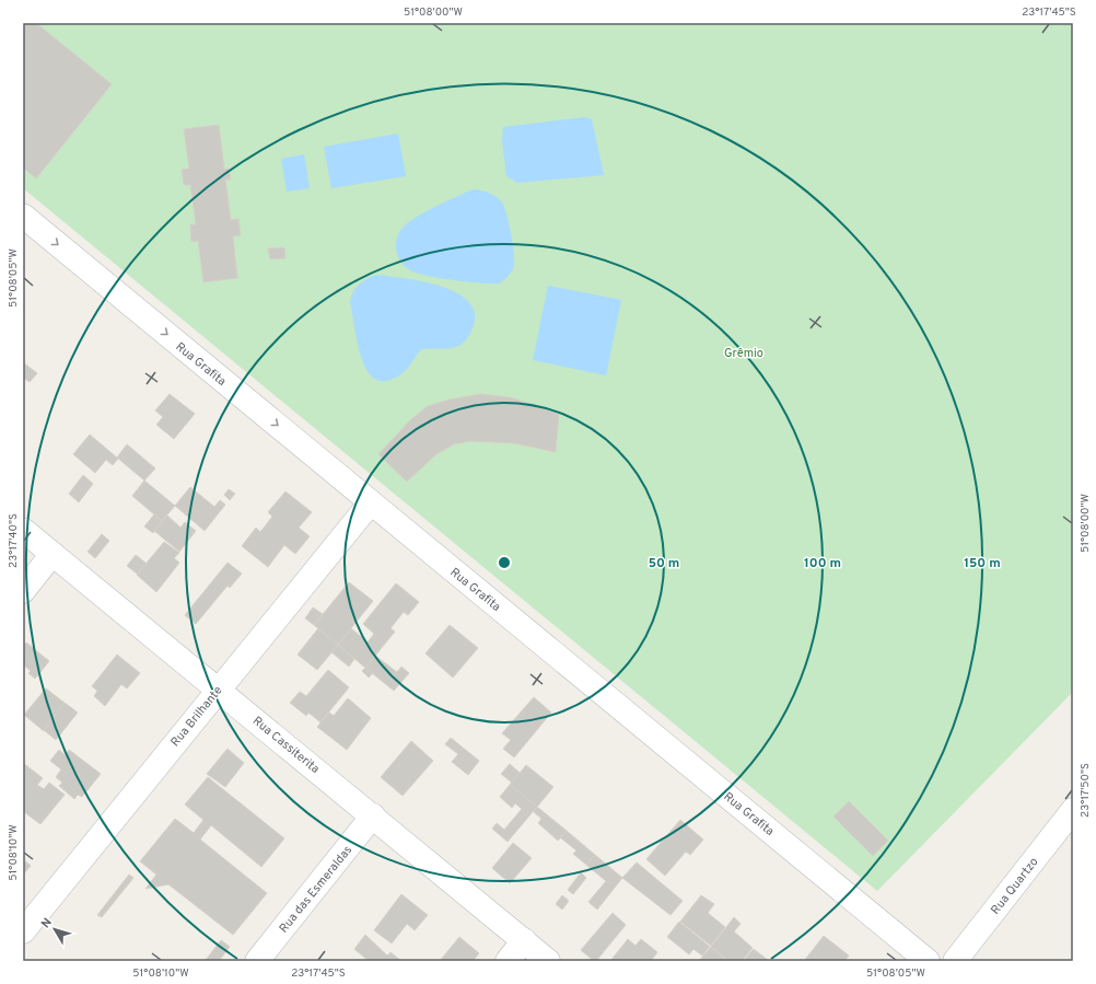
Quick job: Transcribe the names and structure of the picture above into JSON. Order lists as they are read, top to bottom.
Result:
{
  "streets": {
    "street": [
      "Rua Grafita",
      "Rua Brilhante",
      "Rua Cassiterita",
      "Rua Quartzo",
      "Rua das Esmeraldas"
    ]
  },
  "crossings": [
    ["Rua Grafita", "Rua Brilhante"],
    ["Rua Brilhante", "Rua Cassiterita"],
    ["Rua Cassiterita", "Rua das Esmeraldas"]
  ],
  "one_way": ["Rua Grafita"],
  "parks": ["Grêmio"],
  "north": "top left",
  "coordinates": [
    "51°08'00\"W",
    "23°17'45\"S",
    "51°08'05\"W",
    "23°17'40\"S",
    "23°17'50\"S",
    "51°08'10\"W"
  ],
  "rings": ["50 m", "100 m", "150 m"]
}
